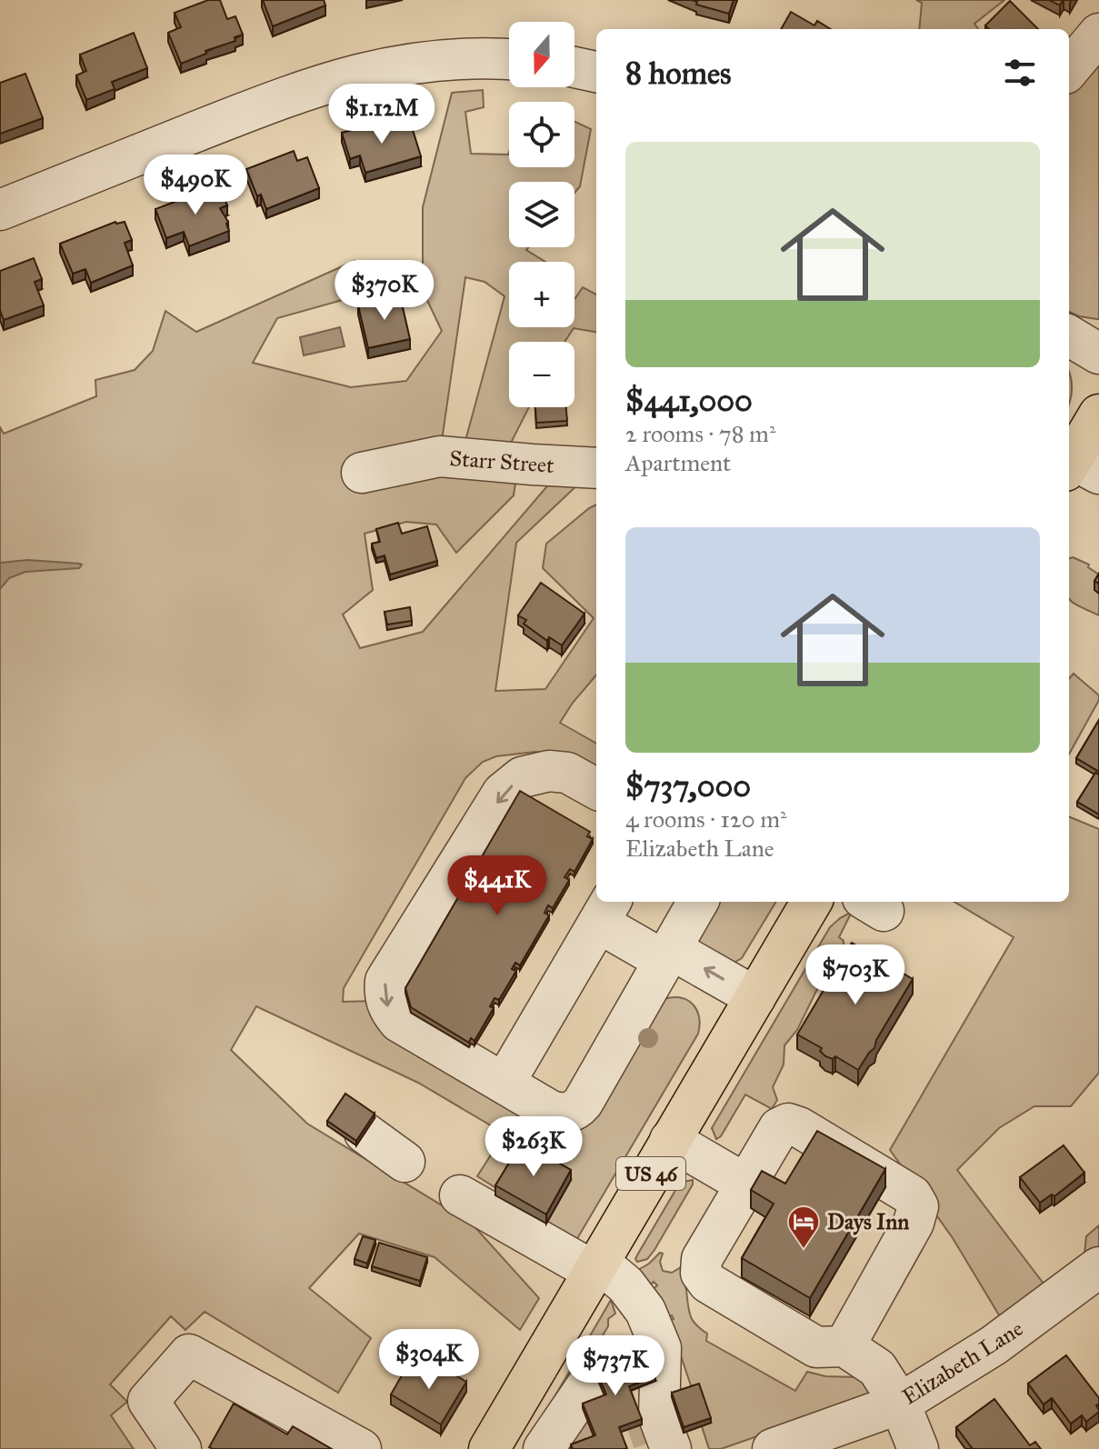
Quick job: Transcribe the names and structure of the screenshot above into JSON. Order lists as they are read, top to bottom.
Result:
{
  "streets": {
    "main road": ["US 46"],
    "street": ["Starr Street", "Elizabeth Lane"]
  },
  "places": {
    "hotel": ["Days Inn"]
  },
  "north": "bottom",
  "page": {
    "map_buttons": ["+", "−"],
    "heading": "8 homes",
    "price": [
      "$1.12M",
      "$490K",
      "$370K",
      "$441K",
      "$703K",
      "$263K",
      "$304K",
      "$737K"
    ],
    "list": [
      {
        "name": "$441,000",
        "note": "2 rooms · 78 m² · Apartment"
      },
      {
        "name": "$737,000",
        "note": "4 rooms · 120 m² · Elizabeth Lane"
      }
    ]
  }
}
